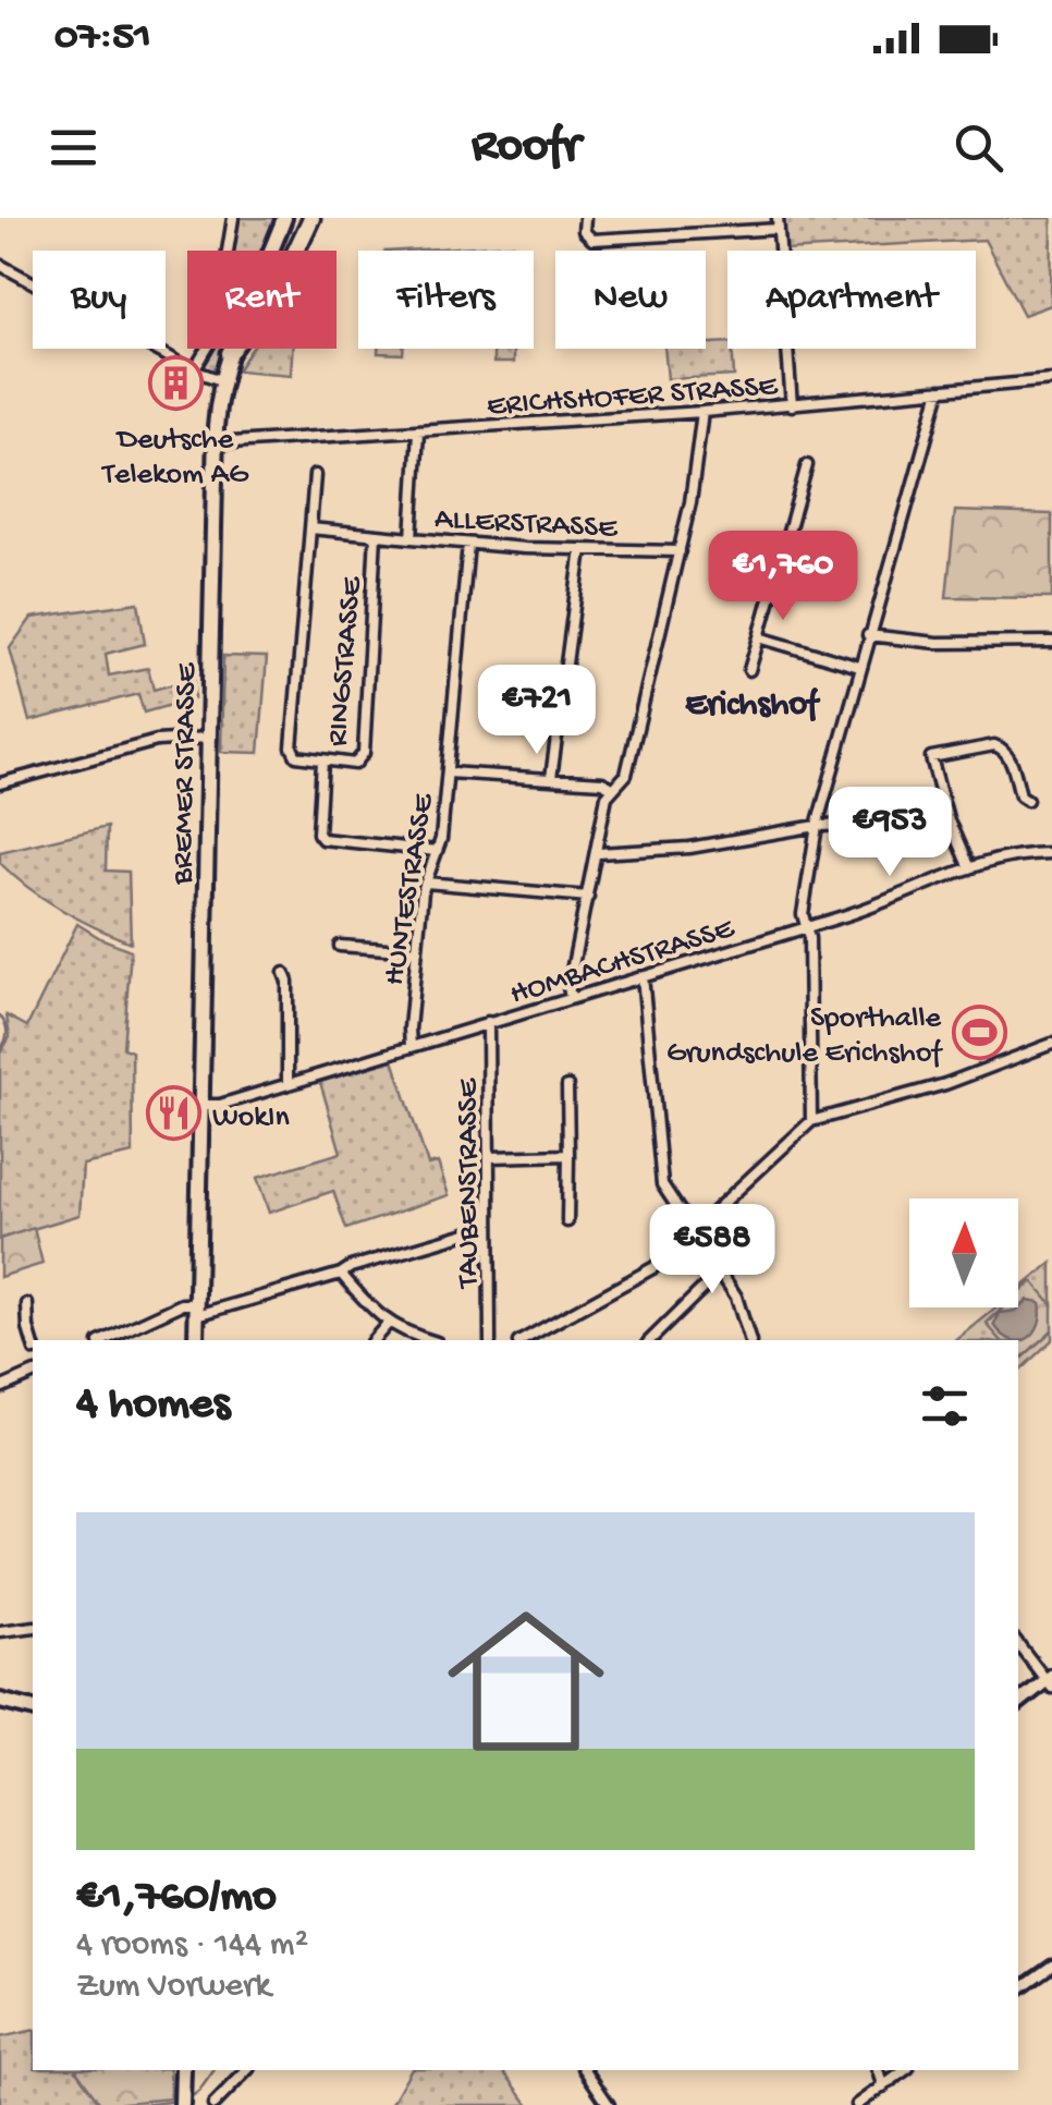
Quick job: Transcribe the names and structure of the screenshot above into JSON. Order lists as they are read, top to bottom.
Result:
{
  "streets": {
    "main road": ["BREMER STRASSE"],
    "street": [
      "ERICHSHOFER STRASSE",
      "ALLERSTRASSE",
      "RINGSTRASSE",
      "HUNTESTRASSE",
      "HOMBACHSTRASSE",
      "TAUBENSTRASSE"
    ]
  },
  "crossings": [
    ["ERICHSHOFER STRASSE", "ALLERSTRASSE"],
    ["ERICHSHOFER STRASSE", "BREMER STRASSE"],
    ["ALLERSTRASSE", "RINGSTRASSE"],
    ["ALLERSTRASSE", "HUNTESTRASSE"],
    ["BREMER STRASSE", "HOMBACHSTRASSE"],
    ["HUNTESTRASSE", "HOMBACHSTRASSE"],
    ["HOMBACHSTRASSE", "TAUBENSTRASSE"]
  ],
  "districts": ["Erichshof"],
  "places": {
    "building": ["Deutsche Telekom AG"],
    "sports": ["Sporthalle Grundschule Erichshof"],
    "restaurant": ["WokIn"]
  },
  "north": "top",
  "page": {
    "status": "07:51",
    "header": "Roofr",
    "chip": [
      "Buy",
      "Rent",
      "Filters",
      "New",
      "Apartment"
    ],
    "price": [
      "€1,760",
      "€721",
      "€953",
      "€588"
    ],
    "heading": "4 homes",
    "list": [
      {
        "name": "€1,760/mo",
        "note": "4 rooms · 144 m² · Zum Vorwerk"
      }
    ]
  }
}
